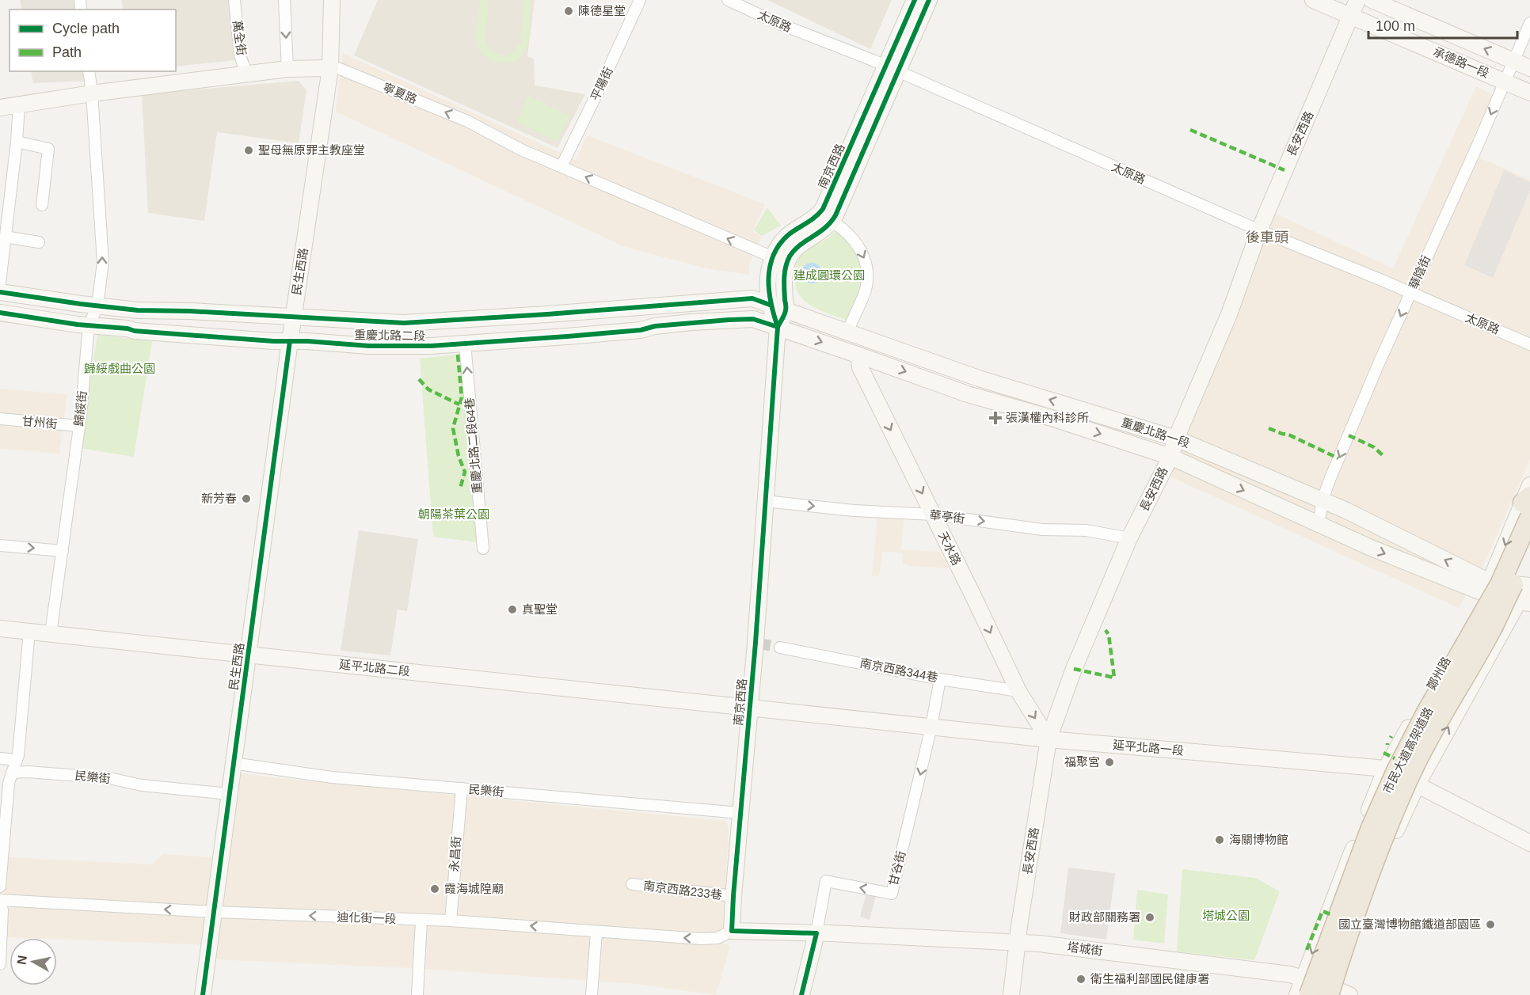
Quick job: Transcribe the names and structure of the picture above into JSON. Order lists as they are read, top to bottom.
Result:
{
  "streets": {
    "highway": ["市民大道高架道路"],
    "street": [
      "太原路",
      "萬全街",
      "承德路一段",
      "平陽街",
      "寧夏路",
      "長安西路",
      "南京西路",
      "民生西路",
      "華陰街",
      "重慶北路二段",
      "歸綏街",
      "甘州街",
      "重慶北路一段",
      "重慶北路二段64巷",
      "華亭街",
      "天水路",
      "延平北路二段",
      "南京西路344巷",
      "鄭州路",
      "延平北路一段",
      "民樂街",
      "永昌街",
      "甘谷街",
      "南京西路233巷",
      "迪化街一段",
      "塔城街"
    ]
  },
  "crossings": [
    ["太原路", "長安西路"],
    ["太原路", "南京西路"],
    ["太原路", "華陰街"],
    ["萬全街", "寧夏路"],
    ["承德路一段", "長安西路"],
    ["承德路一段", "華陰街"],
    ["平陽街", "寧夏路"],
    ["寧夏路", "南京西路"],
    ["寧夏路", "民生西路"],
    ["寧夏路", "歸綏街"],
    ["長安西路", "重慶北路一段"],
    ["長安西路", "華亭街"],
    ["長安西路", "天水路"],
    ["長安西路", "延平北路一段"],
    ["長安西路", "塔城街"],
    ["南京西路", "重慶北路二段"],
    ["南京西路", "重慶北路一段"],
    ["南京西路", "華亭街"],
    ["南京西路", "延平北路二段"],
    ["南京西路", "延平北路一段"],
    ["南京西路", "民樂街"],
    ["南京西路", "南京西路233巷"],
    ["南京西路", "迪化街一段"],
    ["民生西路", "重慶北路二段"],
    ["民生西路", "延平北路二段"],
    ["民生西路", "民樂街"],
    ["民生西路", "迪化街一段"],
    ["華陰街", "重慶北路一段"],
    ["重慶北路二段", "歸綏街"],
    ["重慶北路二段", "重慶北路一段"],
    ["重慶北路二段", "重慶北路二段64巷"],
    ["歸綏街", "甘州街"],
    ["歸綏街", "延平北路二段"],
    ["重慶北路一段", "天水路"],
    ["重慶北路一段", "鄭州路"],
    ["華亭街", "天水路"],
    ["天水路", "南京西路344巷"],
    ["天水路", "延平北路一段"],
    ["延平北路二段", "延平北路一段"],
    ["鄭州路", "延平北路一段"],
    ["鄭州路", "市民大道高架道路"],
    ["鄭州路", "塔城街"],
    ["延平北路一段", "甘谷街"],
    ["市民大道高架道路", "塔城街"],
    ["民樂街", "永昌街"],
    ["永昌街", "迪化街一段"],
    ["甘谷街", "塔城街"]
  ],
  "one_way": [
    "寧夏路",
    "華陰街",
    "重慶北路二段64巷",
    "華亭街",
    "天水路",
    "甘谷街",
    "迪化街一段"
  ],
  "districts": ["後車頭"],
  "parks": [
    "建成圓環公園",
    "歸綏戲曲公園",
    "朝陽茶葉公園",
    "塔城公園"
  ],
  "places": {
    "other": [
      "陳德星堂",
      "聖母無原罪主教座堂",
      "新芳春",
      "真聖堂",
      "福聚宮",
      "海關博物館",
      "霞海城隍廟",
      "財政部關務署",
      "國立臺灣博物館鐵道部園區",
      "衛生福利部國民健康署"
    ],
    "health": ["張漢權內科診所"]
  },
  "legend": ["Cycle path", "Path"],
  "scale_bar": "100 m",
  "north": "left"
}
